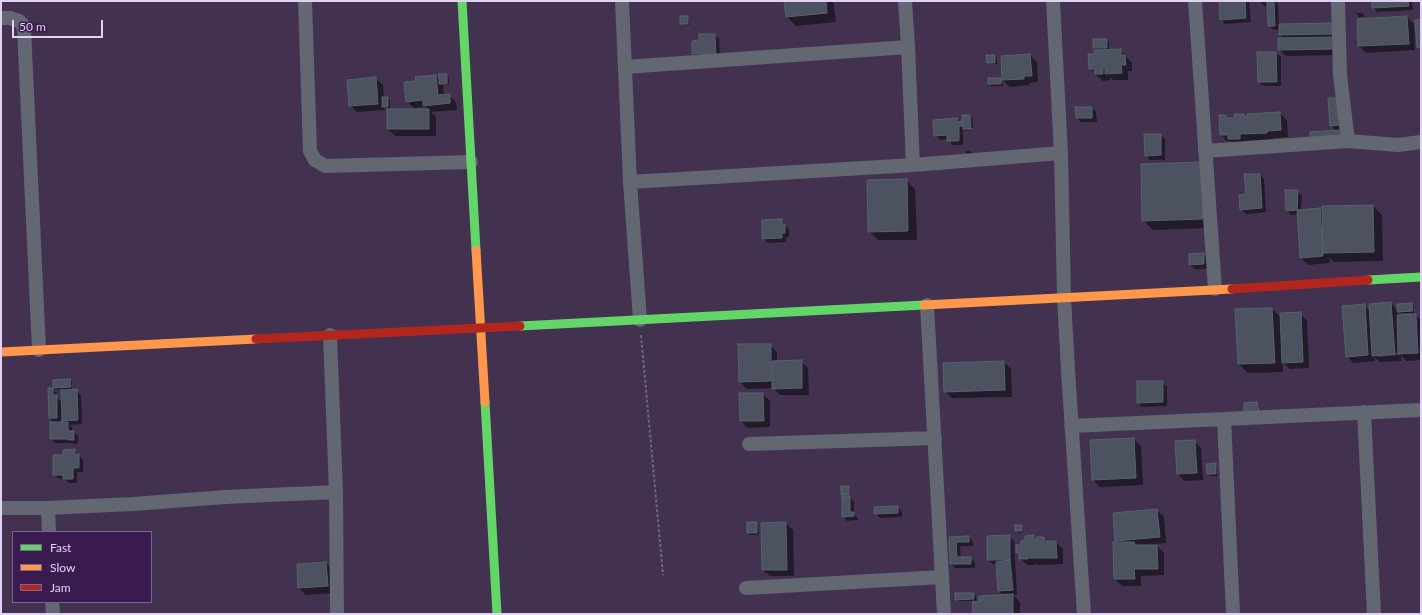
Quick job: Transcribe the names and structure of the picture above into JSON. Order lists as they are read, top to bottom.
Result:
{
  "legend": ["Fast", "Slow", "Jam"],
  "scale_bar": "50 m"
}
